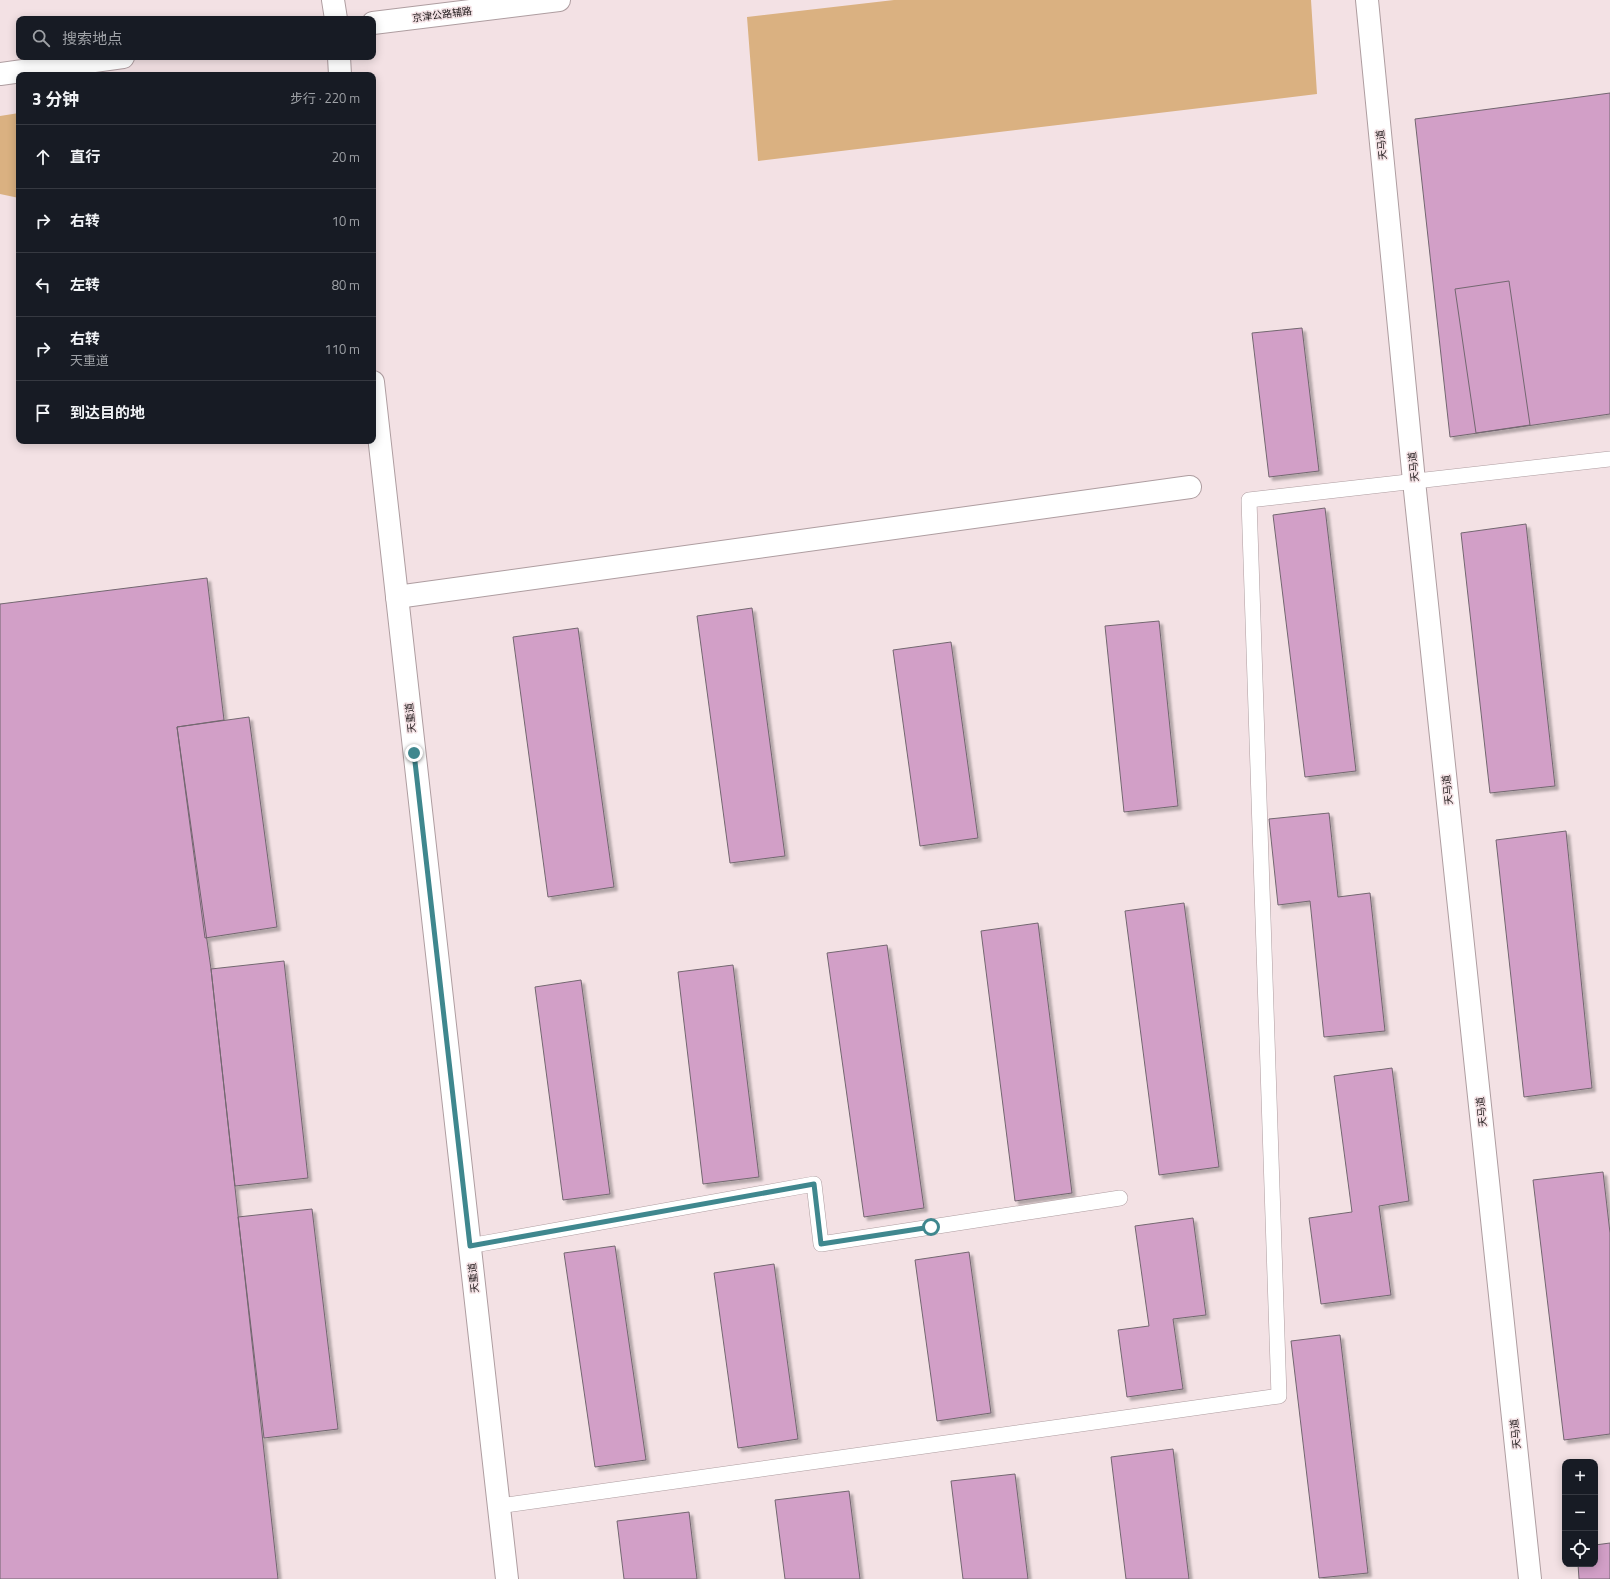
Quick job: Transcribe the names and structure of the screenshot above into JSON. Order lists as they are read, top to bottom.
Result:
{
  "streets": {
    "street": ["京津公路辅路", "天马道", "天重道"]
  },
  "page": {
    "search": "搜索地点",
    "heading": ["3 分钟", "步行 · 220 m"],
    "list": [
      ["直行", "20 m"],
      ["右转", "10 m"],
      ["左转", "80 m"],
      ["右转", "天重道", "110 m"],
      "到达目的地"
    ],
    "map_buttons": ["+", "−"]
  }
}
